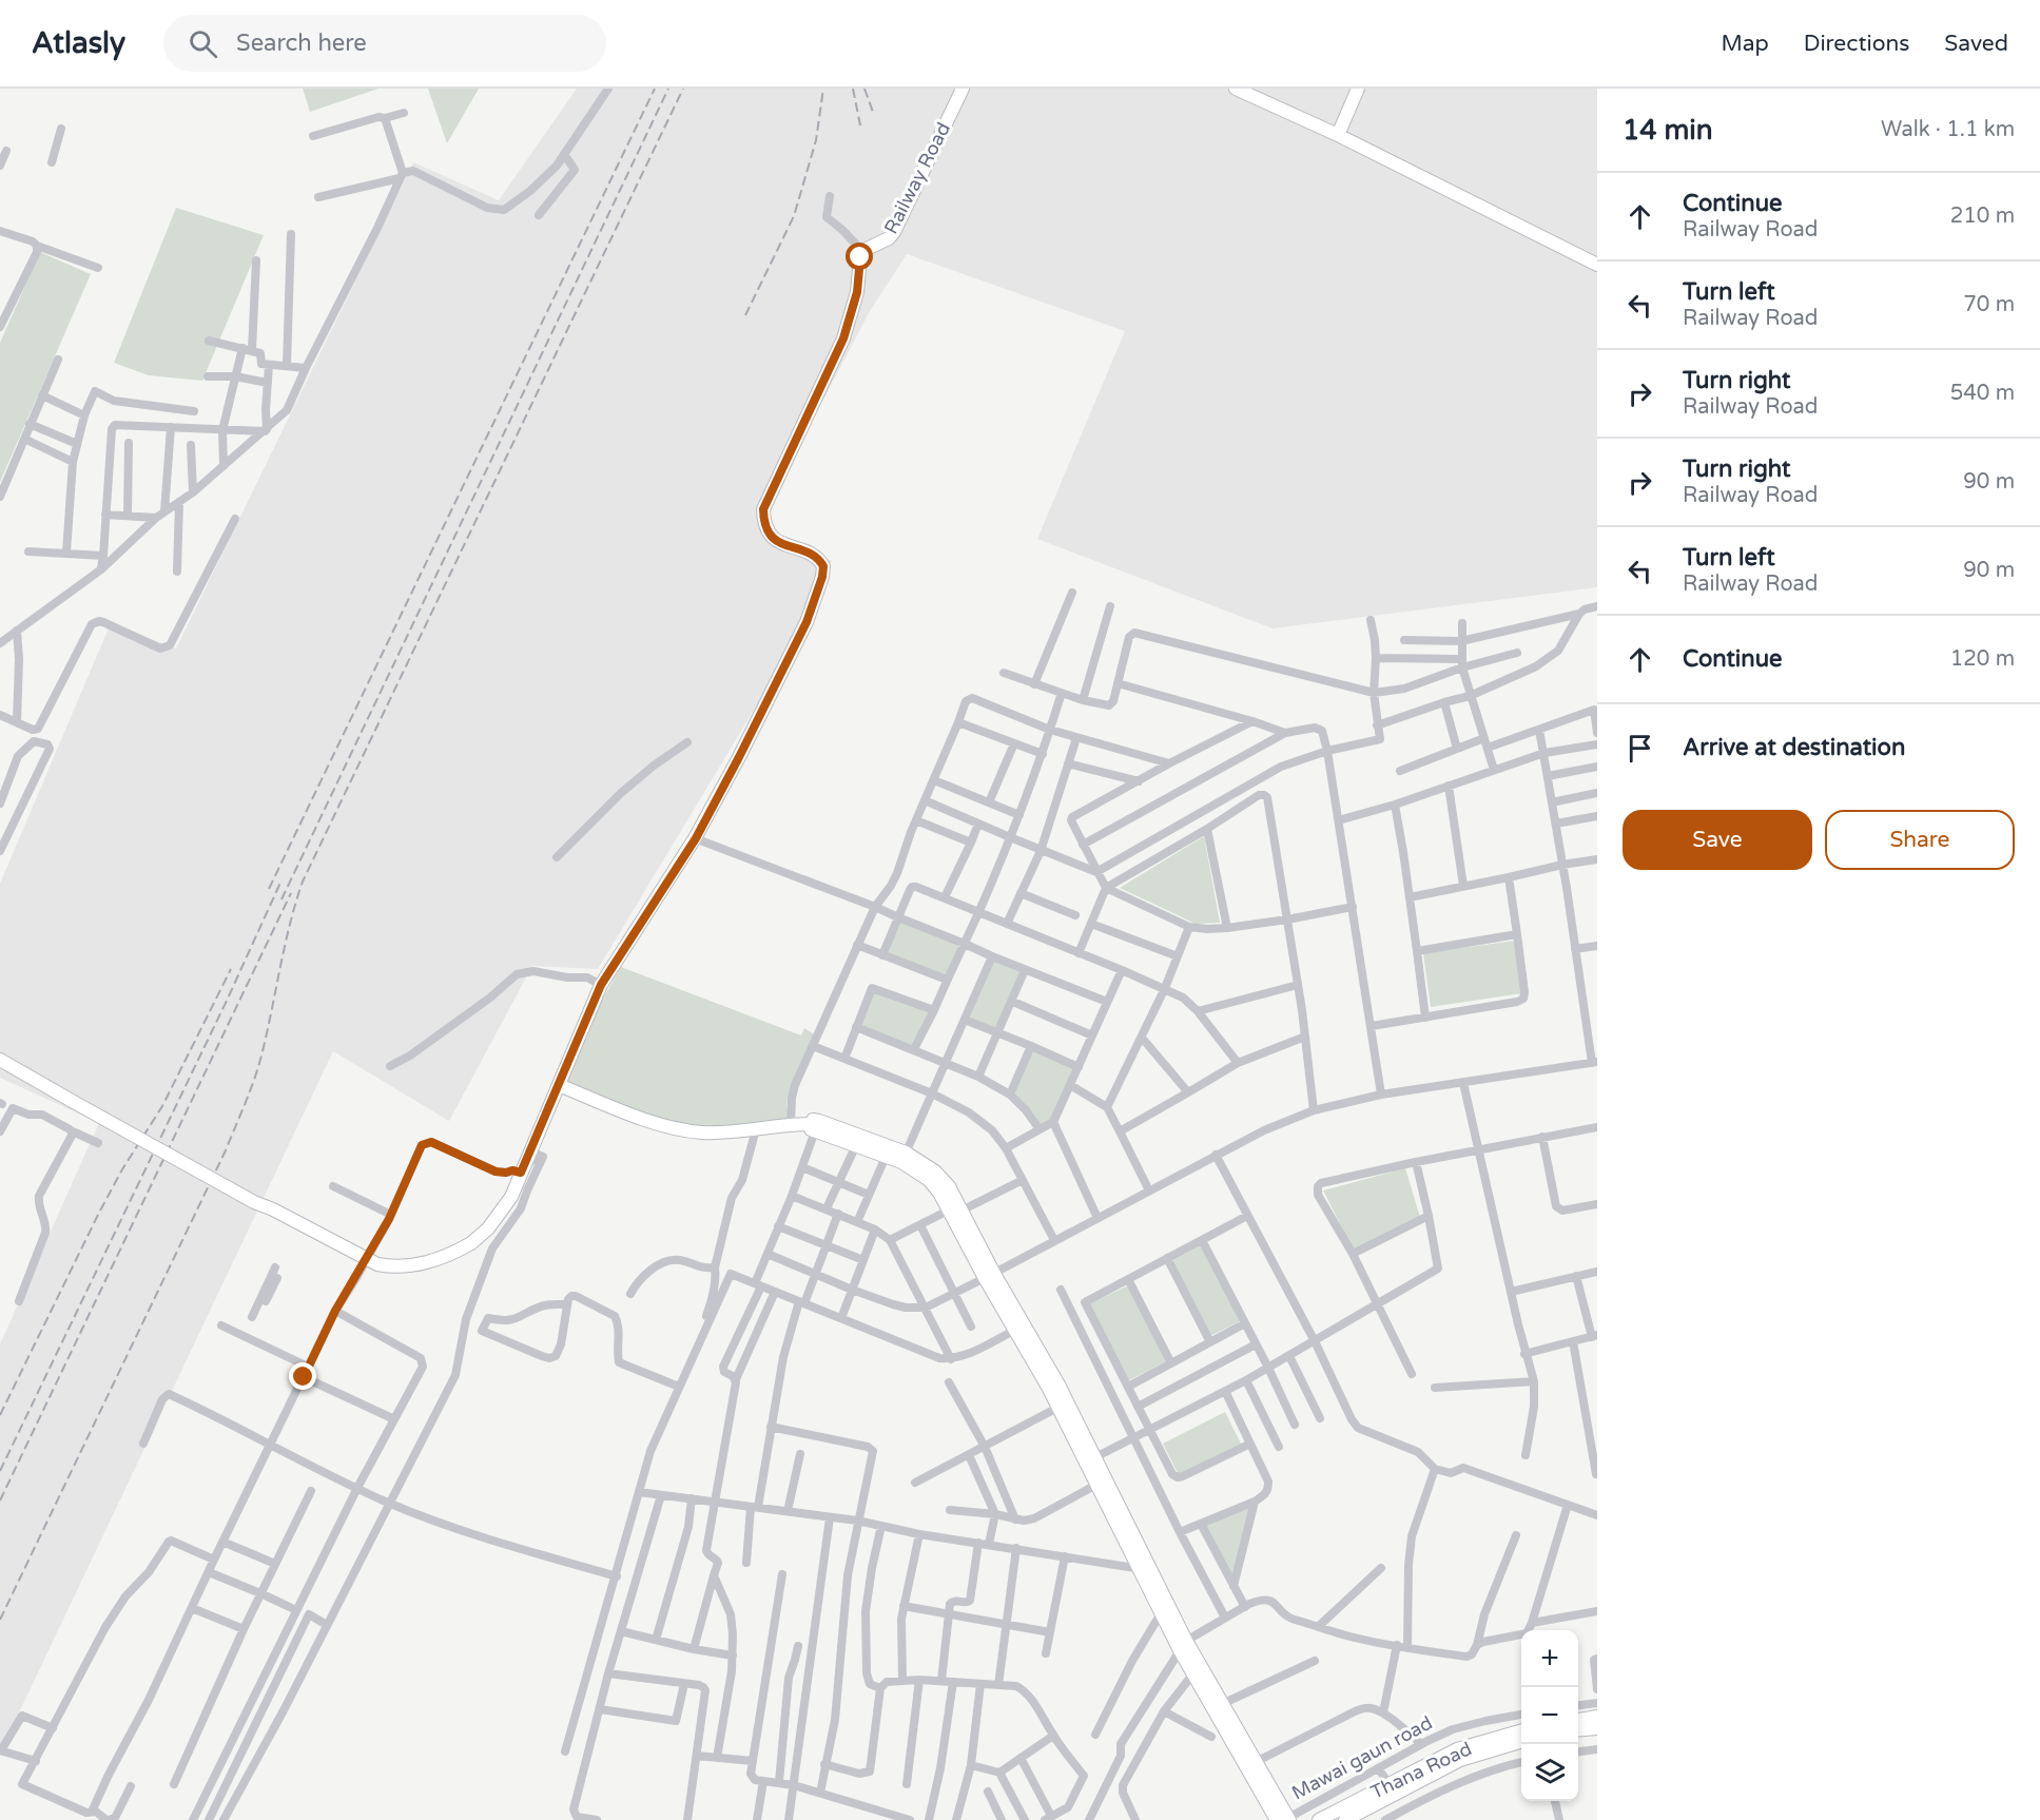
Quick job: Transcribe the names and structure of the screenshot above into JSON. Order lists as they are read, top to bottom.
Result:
{
  "streets": {
    "street": ["Railway Road", "Mawai gaun road", "Thana Road"]
  },
  "page": {
    "header": "Atlasly",
    "search": "Search here",
    "nav": ["Map", "Directions", "Saved"],
    "heading": ["14 min", "Walk · 1.1 km"],
    "list": [
      ["Continue", "Railway Road", "210 m"],
      ["Turn left", "Railway Road", "70 m"],
      ["Turn right", "Railway Road", "540 m"],
      ["Turn right", "Railway Road", "90 m"],
      ["Turn left", "Railway Road", "90 m"],
      ["Continue", "120 m"],
      "Arrive at destination"
    ],
    "buttons": ["Save", "Share"],
    "map_buttons": ["+", "−"]
  }
}
